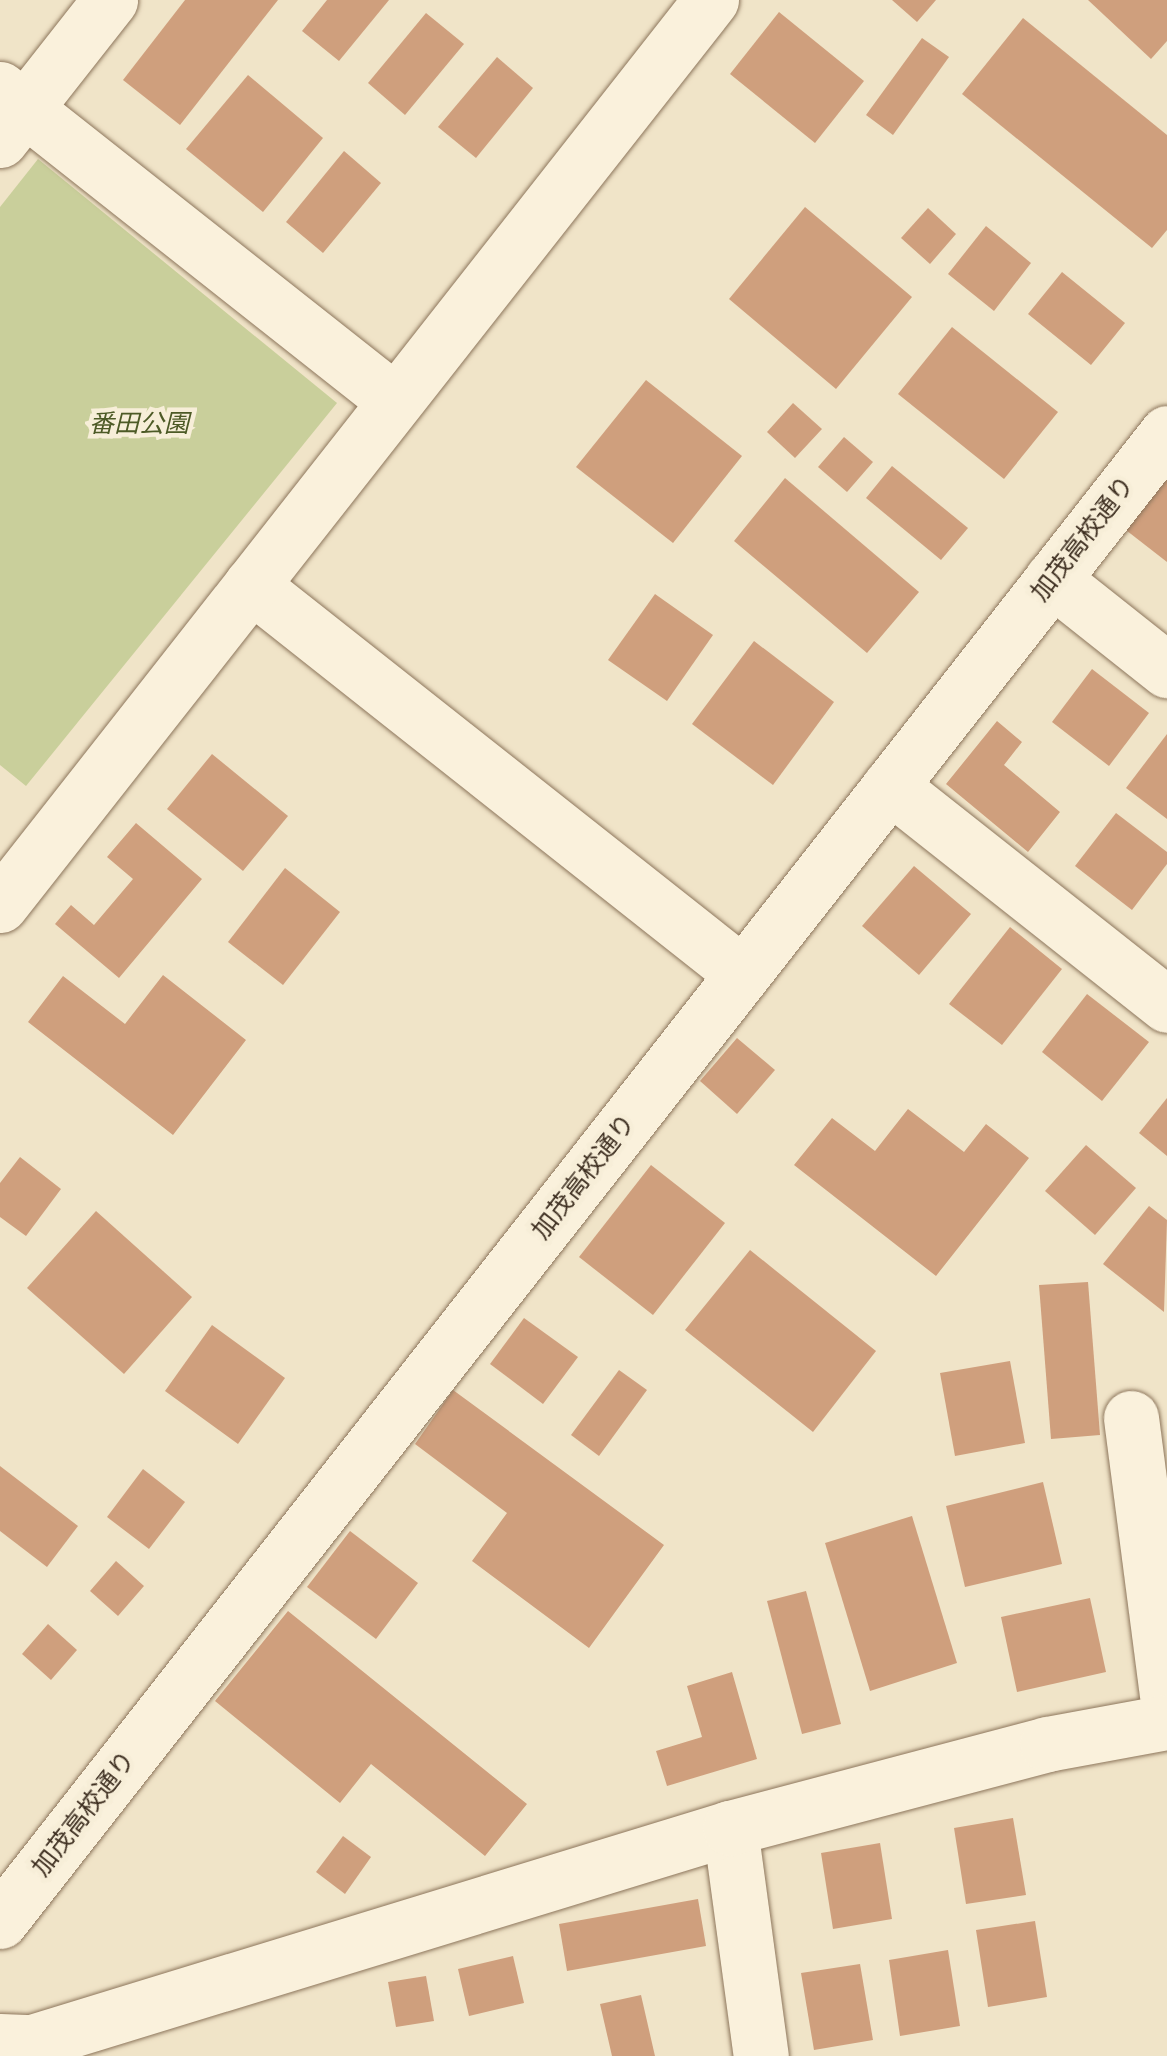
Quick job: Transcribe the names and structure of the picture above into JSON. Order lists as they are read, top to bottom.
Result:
{
  "streets": {
    "street": ["加茂高校通り"]
  },
  "parks": ["番田公園"]
}
